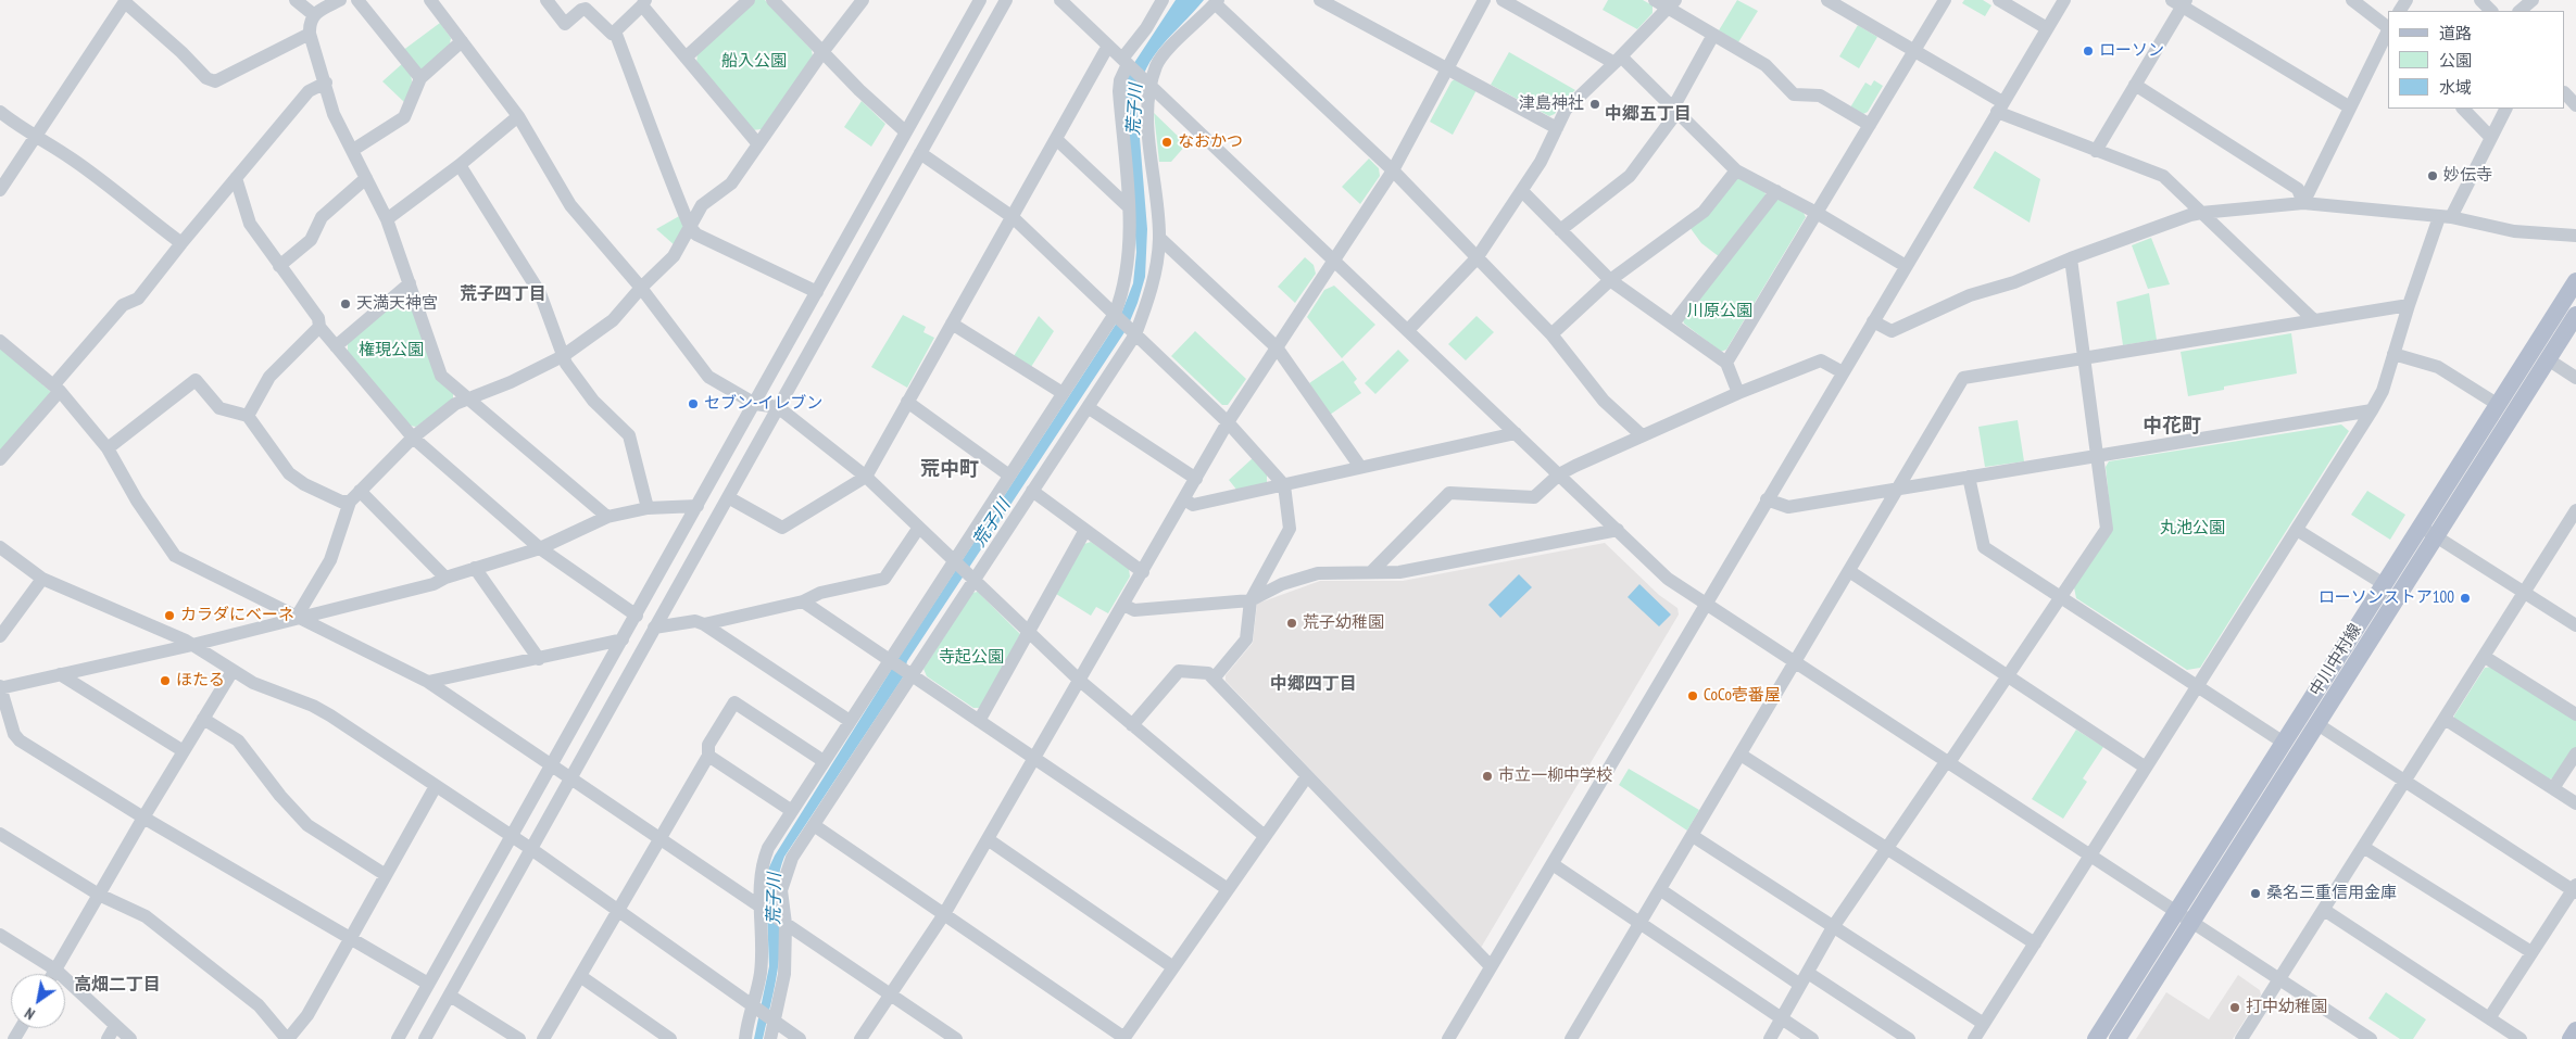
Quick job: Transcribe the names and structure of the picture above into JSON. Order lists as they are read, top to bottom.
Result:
{
  "streets": {
    "main road": ["中川中村線"]
  },
  "districts": [
    "中郷五丁目",
    "荒子四丁目",
    "中花町",
    "荒中町",
    "中郷四丁目",
    "高畑二丁目"
  ],
  "water": ["荒子川"],
  "parks": [
    "船入公園",
    "川原公園",
    "権現公園",
    "丸池公園",
    "寺起公園"
  ],
  "places": [
    "ローソン",
    "津島神社",
    "なおかつ",
    "妙伝寺",
    "天満天神宮",
    "セブン-イレブン",
    "ローソンストア100",
    "カラダにベーネ",
    "荒子幼稚園",
    "ほたる",
    "CoCo壱番屋",
    "市立一柳中学校",
    "桑名三重信用金庫",
    "打中幼稚園"
  ],
  "legend": ["道路", "公園", "水域"],
  "north": "bottom left"
}
